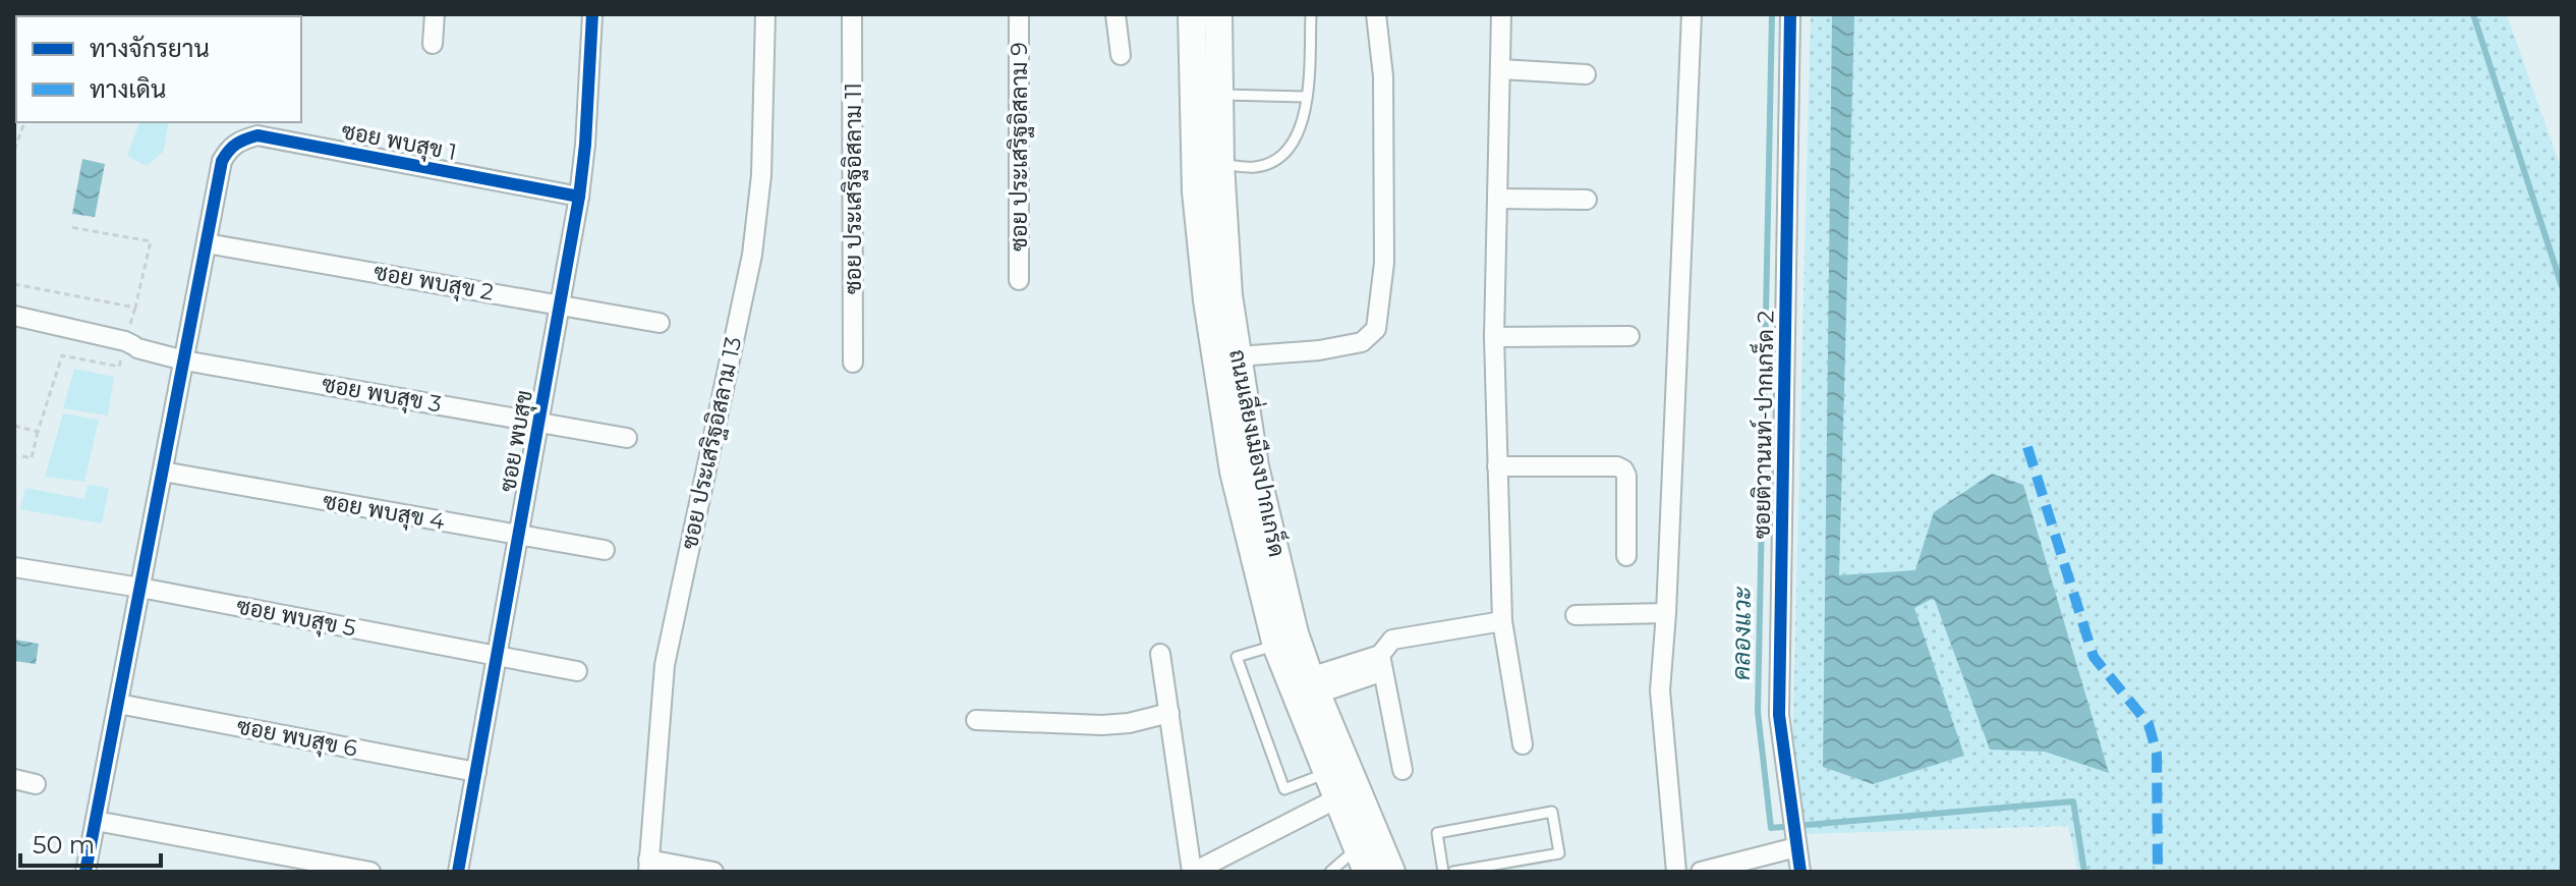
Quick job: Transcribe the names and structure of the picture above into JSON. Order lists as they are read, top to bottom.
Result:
{
  "streets": {
    "main road": ["ถนนเลี่ยงเมืองปากเกร็ด"],
    "street": [
      "ซอย พบสุข 1",
      "ซอย ประเสริฐอิสลาม 9",
      "ซอย ประเสริฐอิสลาม 11",
      "ซอย พบสุข 2",
      "ซอย พบสุข 3",
      "ซอยติวานนท์-ปากเกร็ด 2",
      "ซอย พบสุข",
      "ซอย ประเสริฐอิสลาม 13",
      "ซอย พบสุข 4",
      "ซอย พบสุข 5",
      "ซอย พบสุข 6"
    ]
  },
  "crossings": [
    ["ซอย พบสุข 1", "ซอย พบสุข 2"],
    ["ซอย พบสุข 1", "ซอย พบสุข"],
    ["ซอย พบสุข 2", "ซอย พบสุข"],
    ["ซอย พบสุข 3", "ซอย พบสุข"],
    ["ซอย พบสุข", "ซอย พบสุข 4"],
    ["ซอย พบสุข", "ซอย พบสุข 5"],
    ["ซอย พบสุข", "ซอย พบสุข 6"]
  ],
  "water": ["คลองแวะ"],
  "legend": ["ทางจักรยาน", "ทางเดิน"],
  "scale_bar": "50 m"
}
